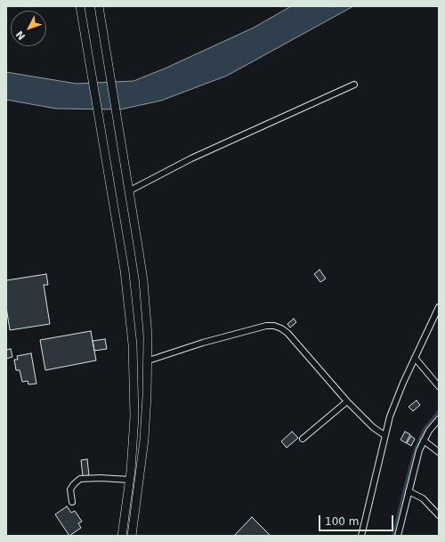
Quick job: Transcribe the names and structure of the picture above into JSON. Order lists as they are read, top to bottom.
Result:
{
  "scale_bar": "100 m",
  "north": "bottom left"
}
